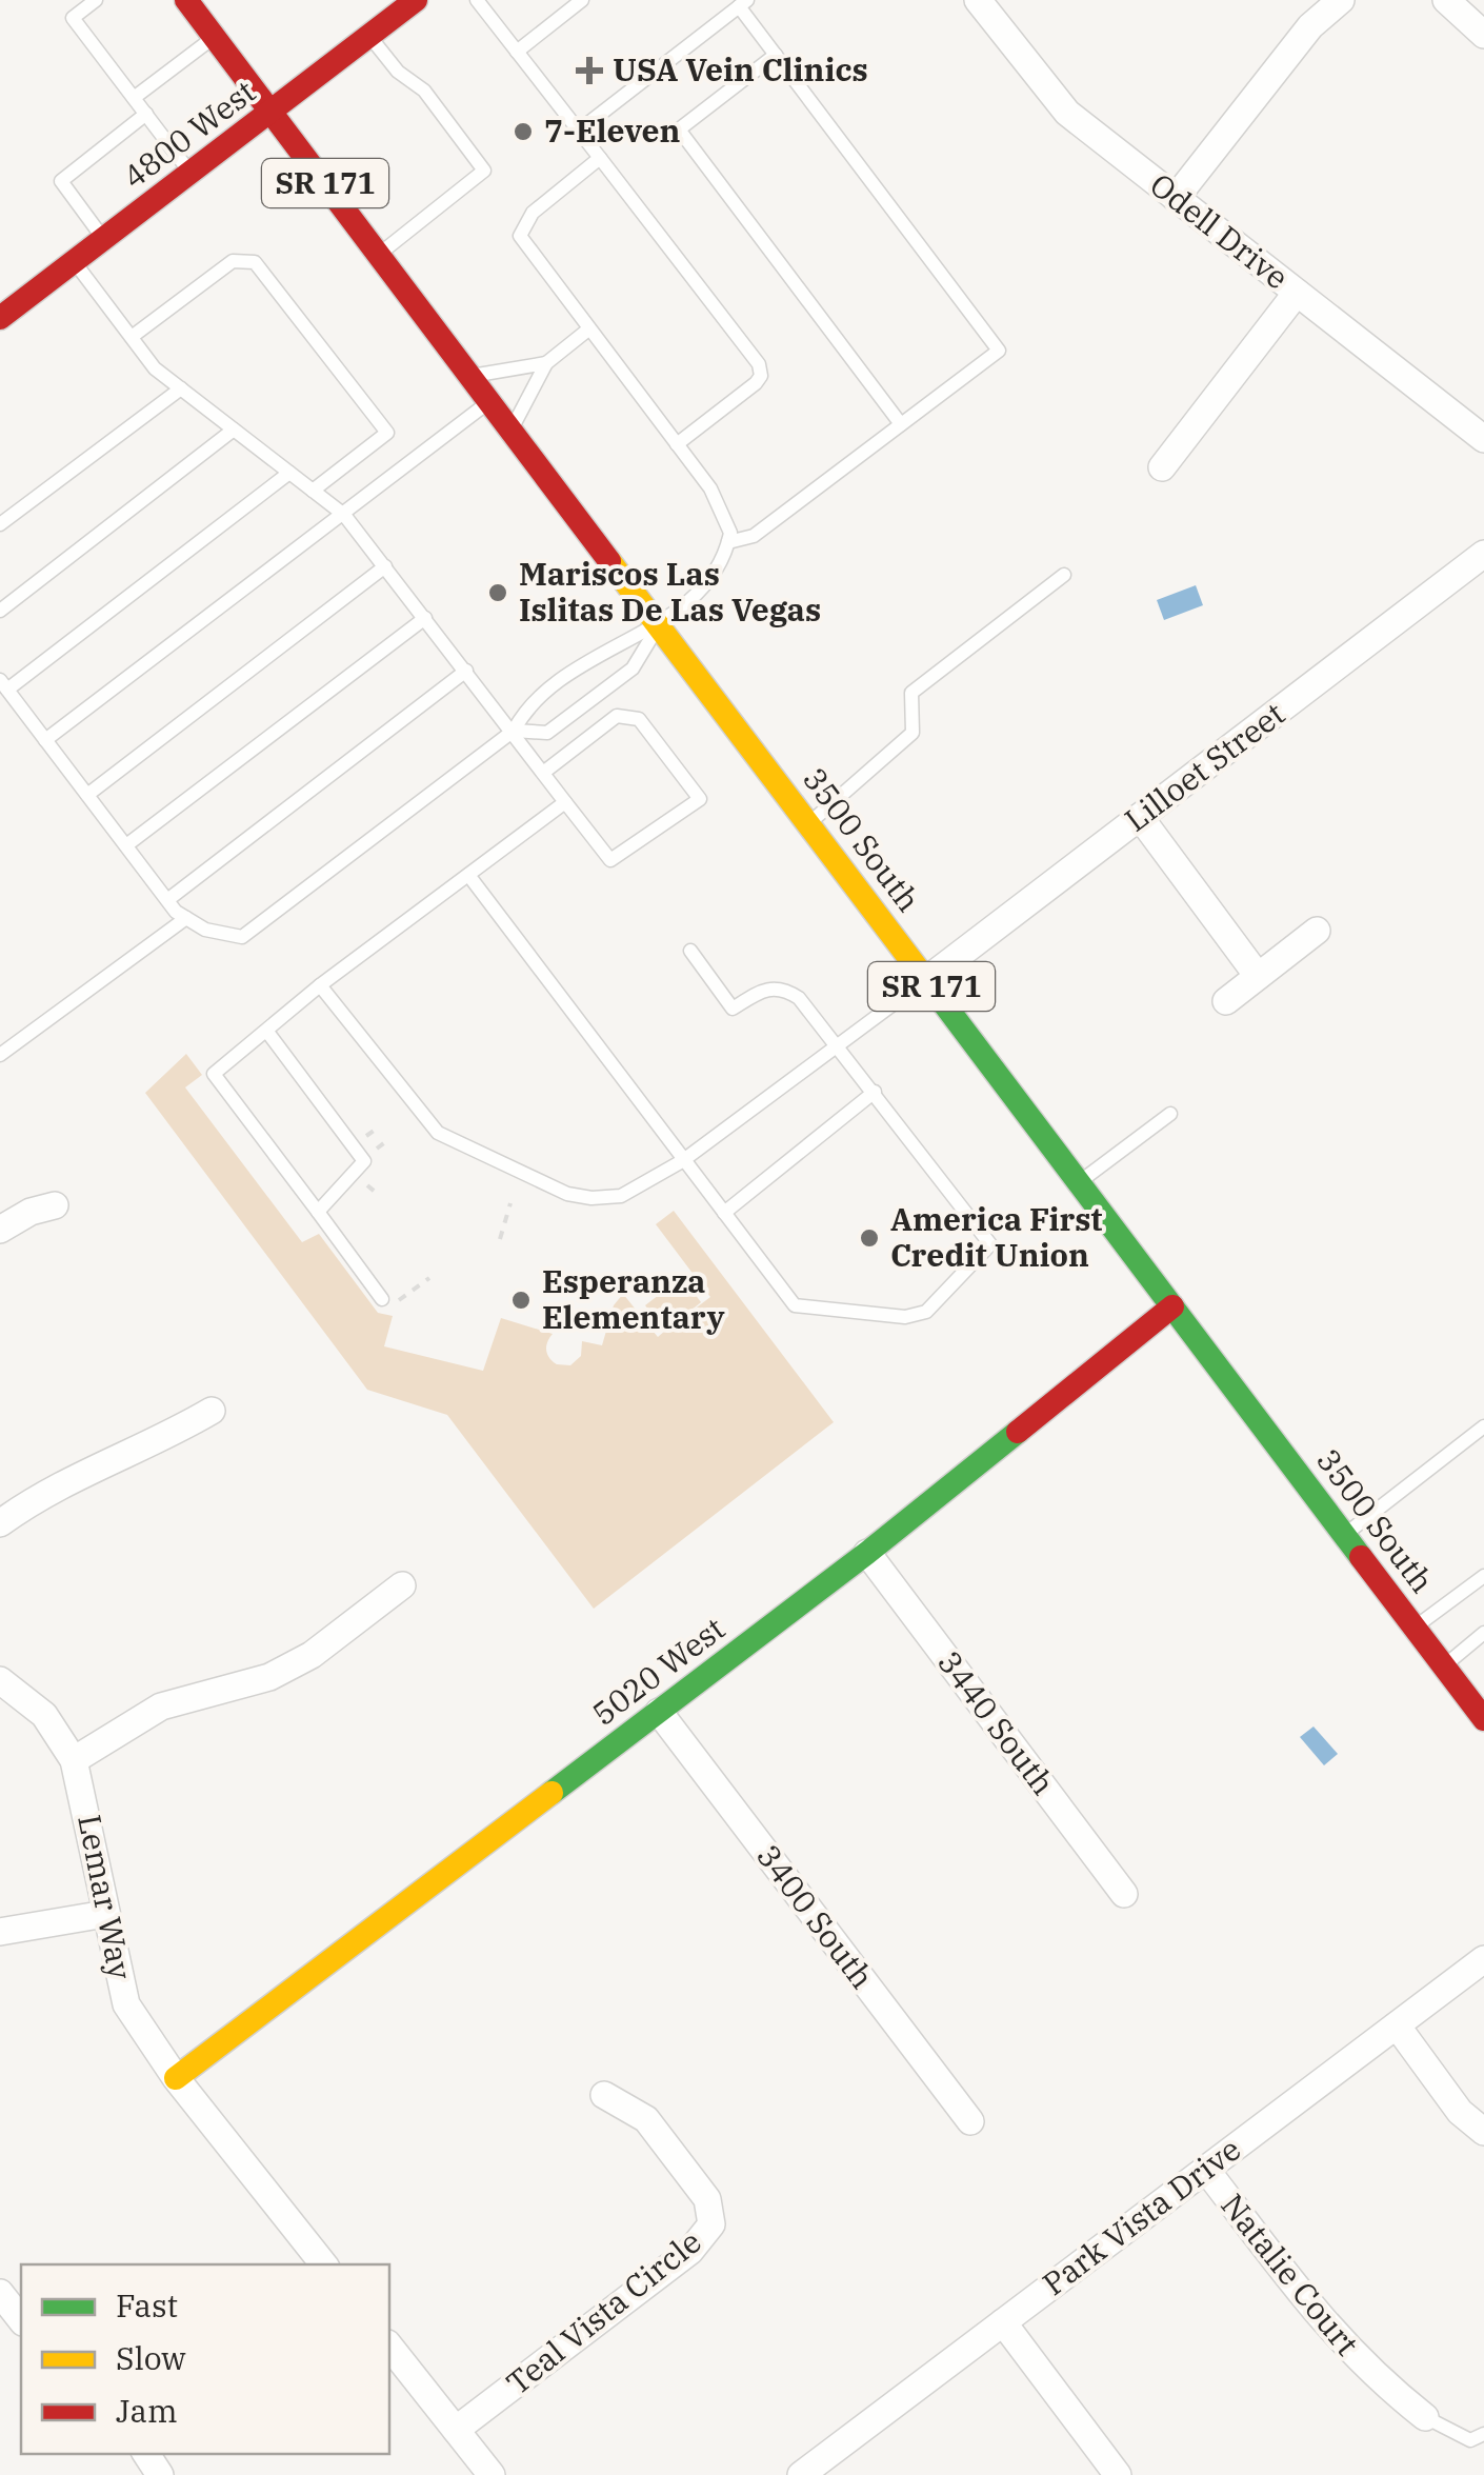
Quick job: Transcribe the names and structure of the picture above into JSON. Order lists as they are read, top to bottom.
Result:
{
  "streets": {
    "main road": [
      "4800 West",
      "SR 171",
      "3500 South",
      "5020 West"
    ],
    "street": [
      "Odell Drive",
      "Lilloet Street",
      "3440 South",
      "Lemar Way",
      "3400 South",
      "Park Vista Drive",
      "Natalie Court",
      "Teal Vista Circle"
    ]
  },
  "crossings": [
    ["4800 West", "3500 South"],
    ["Lilloet Street", "3500 South"],
    ["3500 South", "5020 West"],
    ["5020 West", "3440 South"],
    ["5020 West", "Lemar Way"],
    ["5020 West", "3400 South"],
    ["Park Vista Drive", "Natalie Court"]
  ],
  "places": {
    "health": ["USA Vein Clinics"],
    "other": [
      "7-Eleven",
      "Mariscos Las Islitas De Las Vegas",
      "America First Credit Union",
      "Esperanza Elementary"
    ]
  },
  "legend": ["Fast", "Slow", "Jam"]
}
